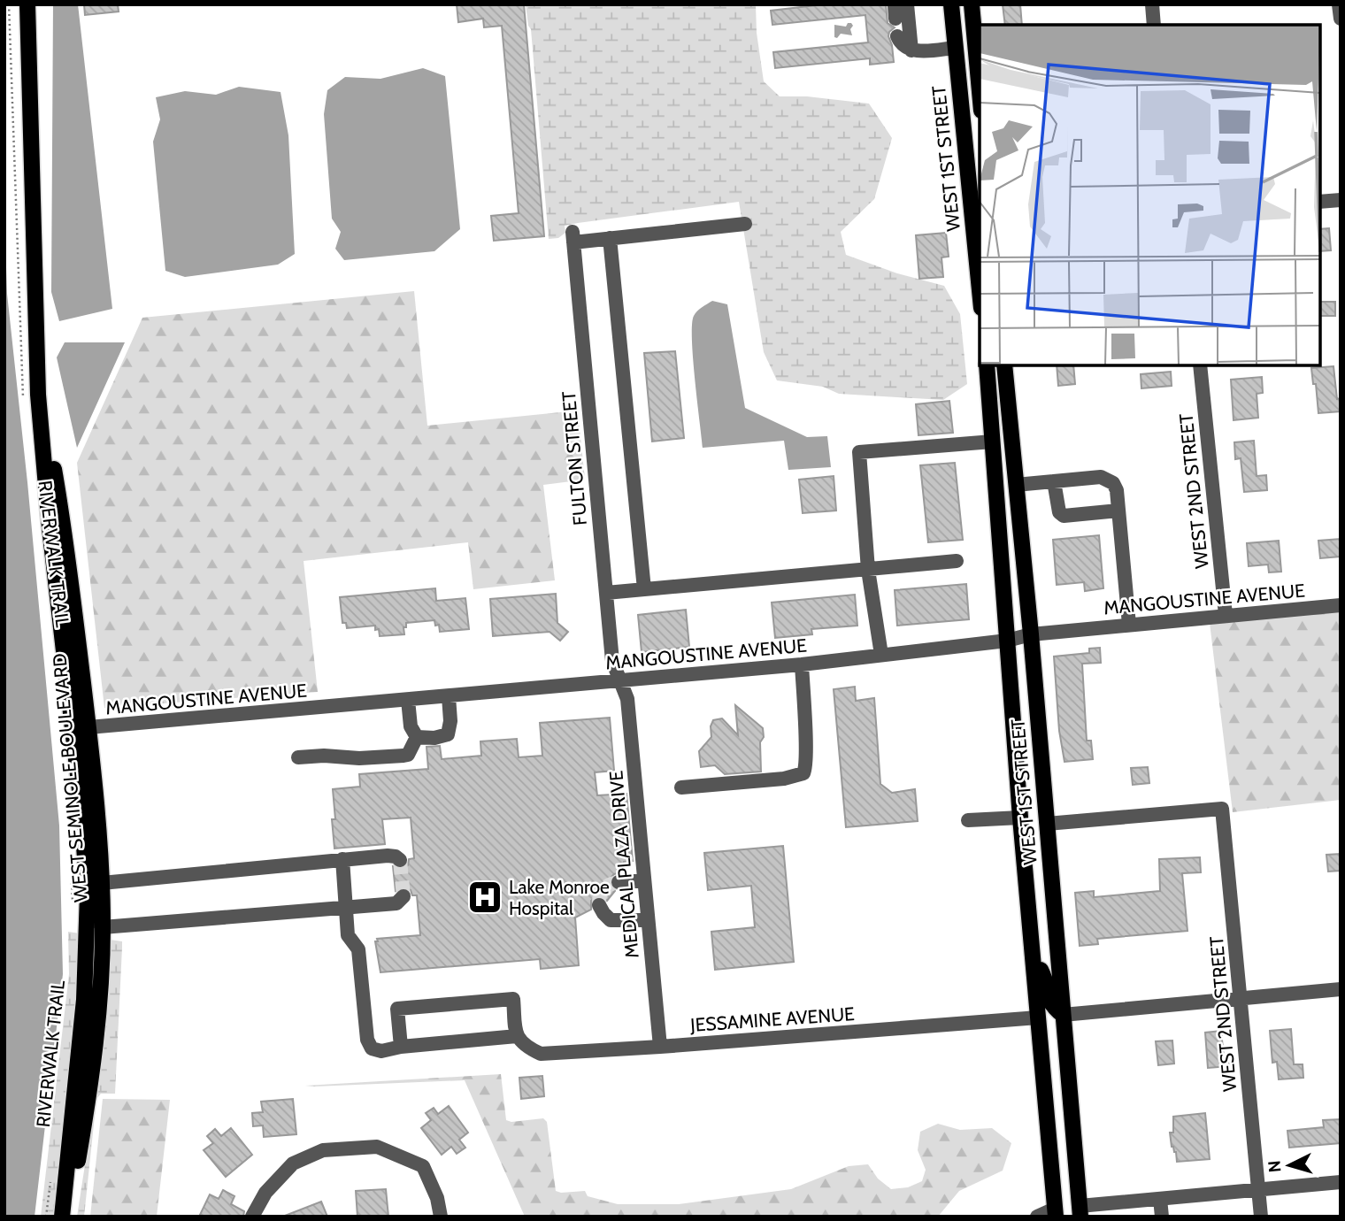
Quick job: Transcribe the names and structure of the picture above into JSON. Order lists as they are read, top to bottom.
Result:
{
  "streets": {
    "main road": ["WEST 1ST STREET", "WEST SEMINOLE BOULEVARD"],
    "street": [
      "FULTON STREET",
      "WEST 2ND STREET",
      "MANGOUSTINE AVENUE",
      "MEDICAL PLAZA DRIVE",
      "JESSAMINE AVENUE"
    ]
  },
  "crossings": [
    ["WEST 1ST STREET", "WEST 2ND STREET"],
    ["WEST 1ST STREET", "MANGOUSTINE AVENUE"],
    ["WEST 1ST STREET", "JESSAMINE AVENUE"],
    ["FULTON STREET", "MANGOUSTINE AVENUE"],
    ["FULTON STREET", "MEDICAL PLAZA DRIVE"],
    ["WEST 2ND STREET", "MANGOUSTINE AVENUE"],
    ["MANGOUSTINE AVENUE", "WEST SEMINOLE BOULEVARD"],
    ["MANGOUSTINE AVENUE", "MEDICAL PLAZA DRIVE"],
    ["MEDICAL PLAZA DRIVE", "JESSAMINE AVENUE"]
  ],
  "places": {
    "hospital": ["Lake Monroe Hospital"]
  },
  "north": "left"
}
